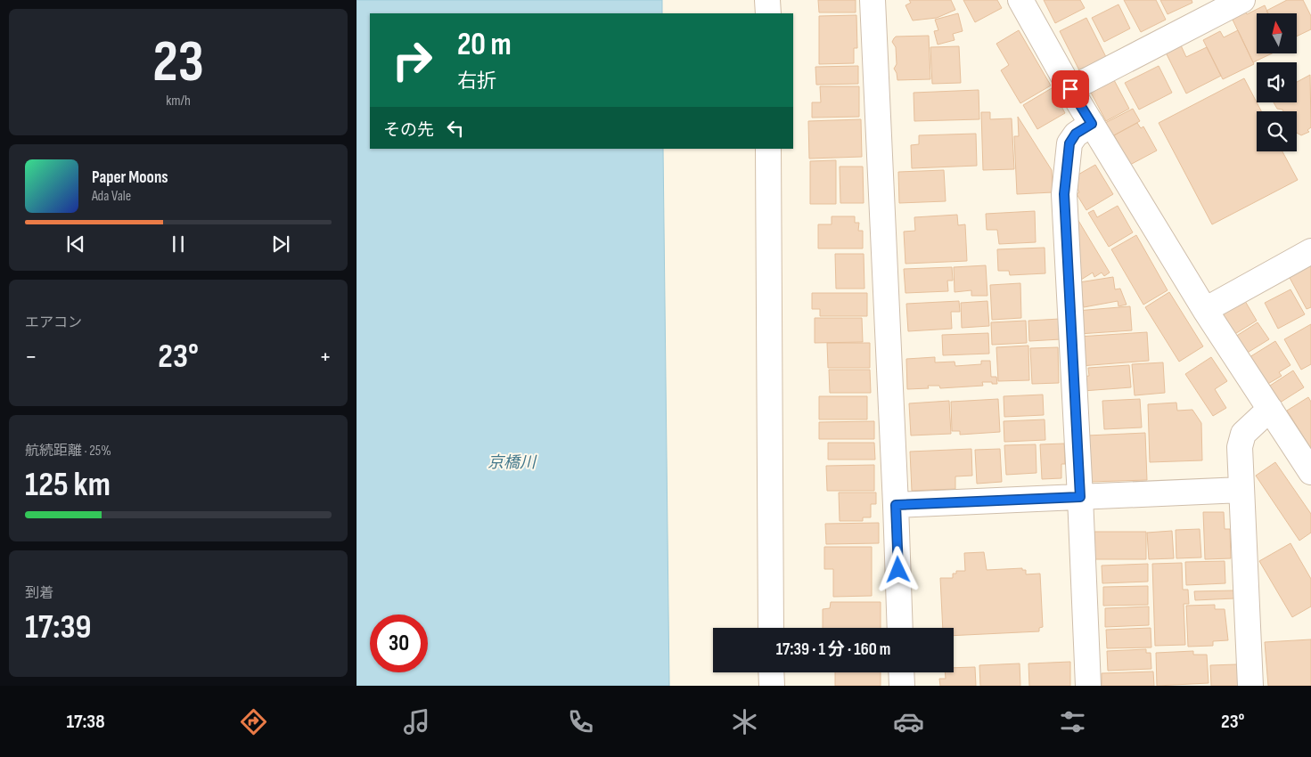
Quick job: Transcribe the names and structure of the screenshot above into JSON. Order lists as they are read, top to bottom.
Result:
{
  "water": ["京橋川"],
  "north": "top",
  "page": {
    "tile": [
      ["23", "km/h"],
      "エアコン",
      ["航続距離 · 25%", "125 km"],
      ["到着", "17:39"]
    ],
    "turn": ["20 m", "右折"],
    "then": "その先",
    "song": ["Paper Moons", "Ada Vale"],
    "heat": ["−", "23°", "+"],
    "limit": "30",
    "trip": "17:39 · 1 分 · 160 m",
    "tabs": ["17:38", "23°"]
  }
}
